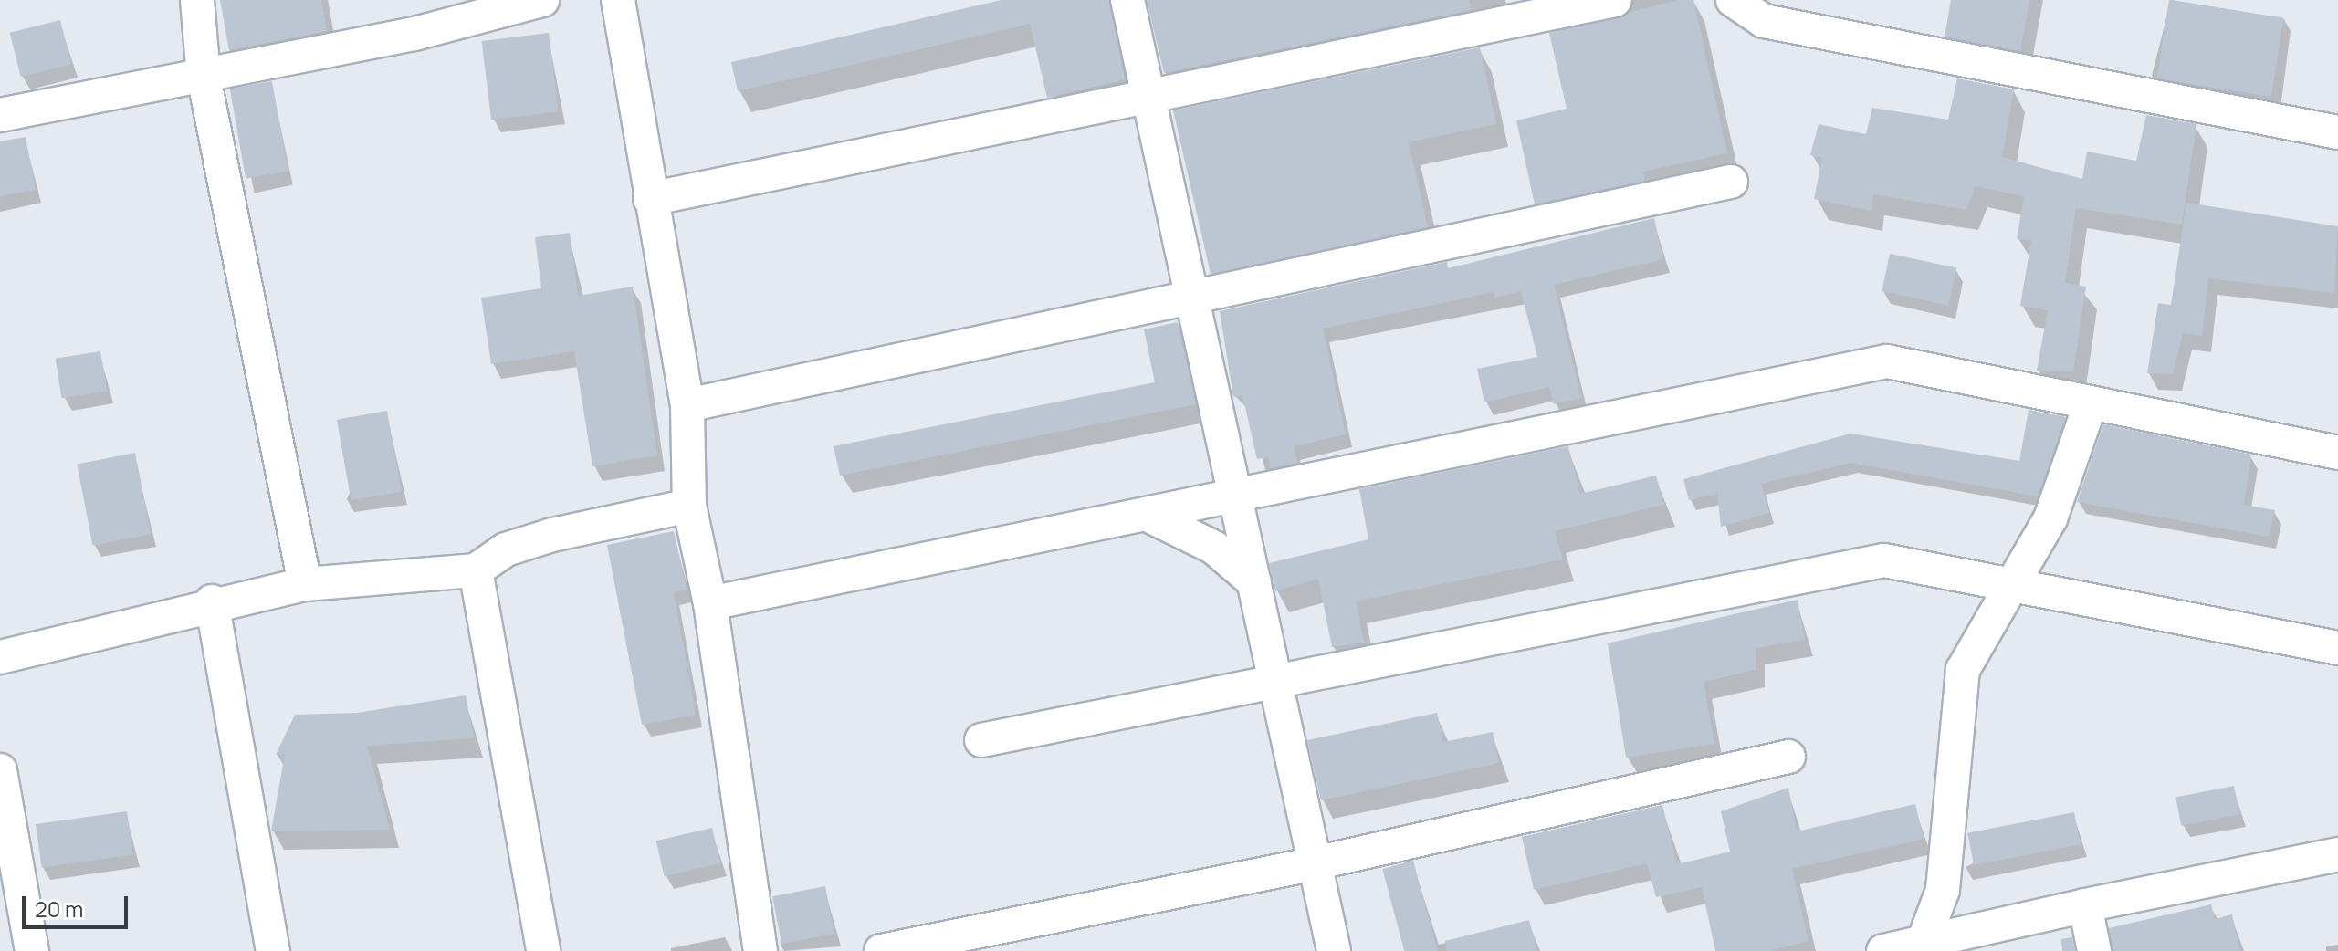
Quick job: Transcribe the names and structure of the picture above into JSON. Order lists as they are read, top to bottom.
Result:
{
  "scale_bar": "20 m"
}
